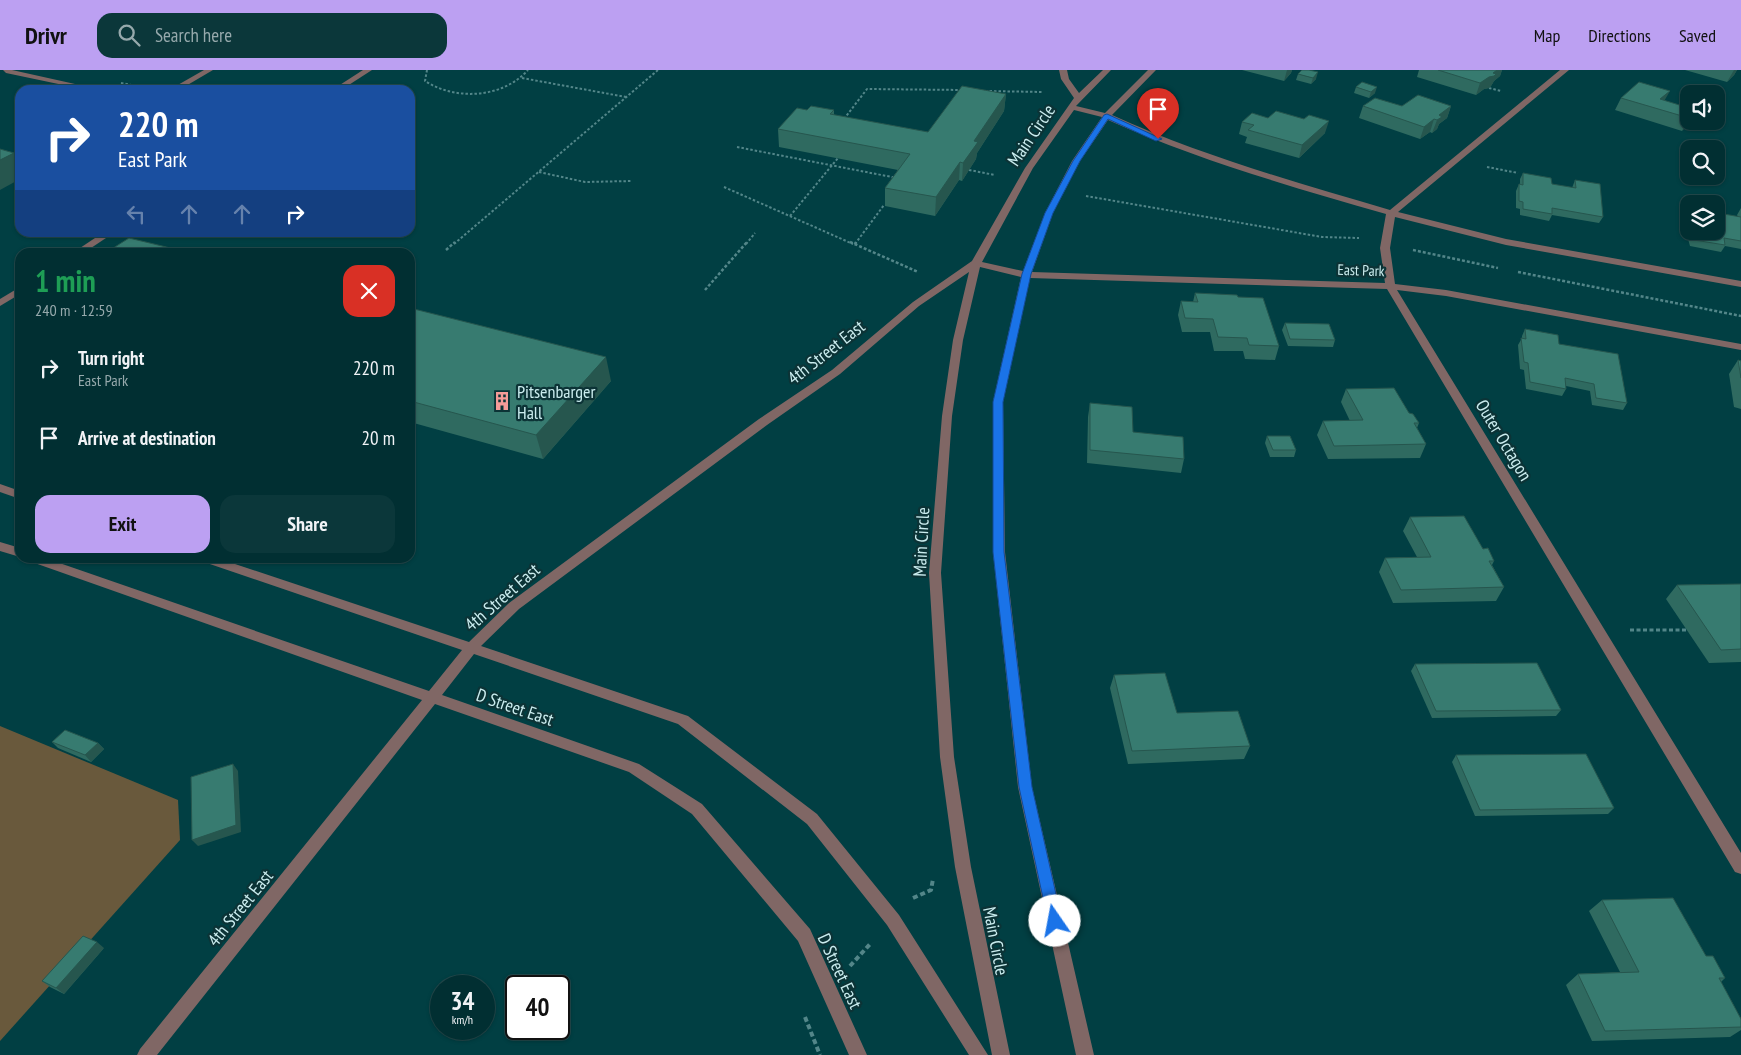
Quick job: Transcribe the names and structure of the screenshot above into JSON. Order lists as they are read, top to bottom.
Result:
{
  "streets": {
    "street": [
      "Main Circle",
      "East Park",
      "4th Street East",
      "Outer Octagon",
      "D Street East"
    ]
  },
  "crossings": [
    ["Main Circle", "East Park"],
    ["Main Circle", "4th Street East"],
    ["East Park", "4th Street East"],
    ["East Park", "Outer Octagon"],
    ["4th Street East", "D Street East"]
  ],
  "places": {
    "building": ["Pitsenbarger Hall"]
  },
  "page": {
    "header": "Drivr",
    "search": "Search here",
    "nav": ["Map", "Directions", "Saved"],
    "turn": ["220 m", "East Park"],
    "heading": ["1 min", "240 m · 12:59"],
    "list": [
      {
        "name": "Turn right",
        "note": "East Park",
        "value": "220 m"
      },
      {
        "name": "Arrive at destination",
        "value": "20 m"
      }
    ],
    "buttons": ["Exit", "Share"],
    "speed": "34 km/h",
    "limit": "40"
  }
}
